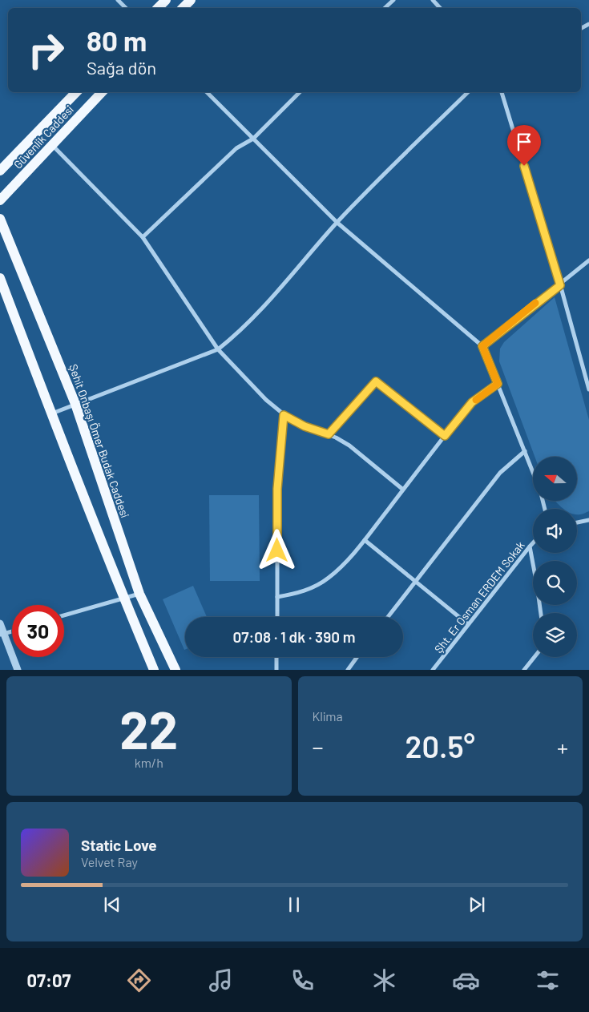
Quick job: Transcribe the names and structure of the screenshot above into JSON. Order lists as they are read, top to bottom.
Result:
{
  "streets": {
    "main road": ["Güvenlik Caddesi", "Şehit Onbaşı Ömer Budak Caddesi"],
    "street": ["Şht. Er Osman ERDEM Sokak"]
  },
  "north": "left",
  "page": {
    "turn": ["80 m", "Sağa dön"],
    "limit": "30",
    "trip": "07:08 · 1 dk · 390 m",
    "tile": [
      ["22", "km/h"],
      "Klima"
    ],
    "heat": ["−", "20.5°", "+"],
    "song": ["Static Love", "Velvet Ray"],
    "tabs": "07:07"
  }
}
